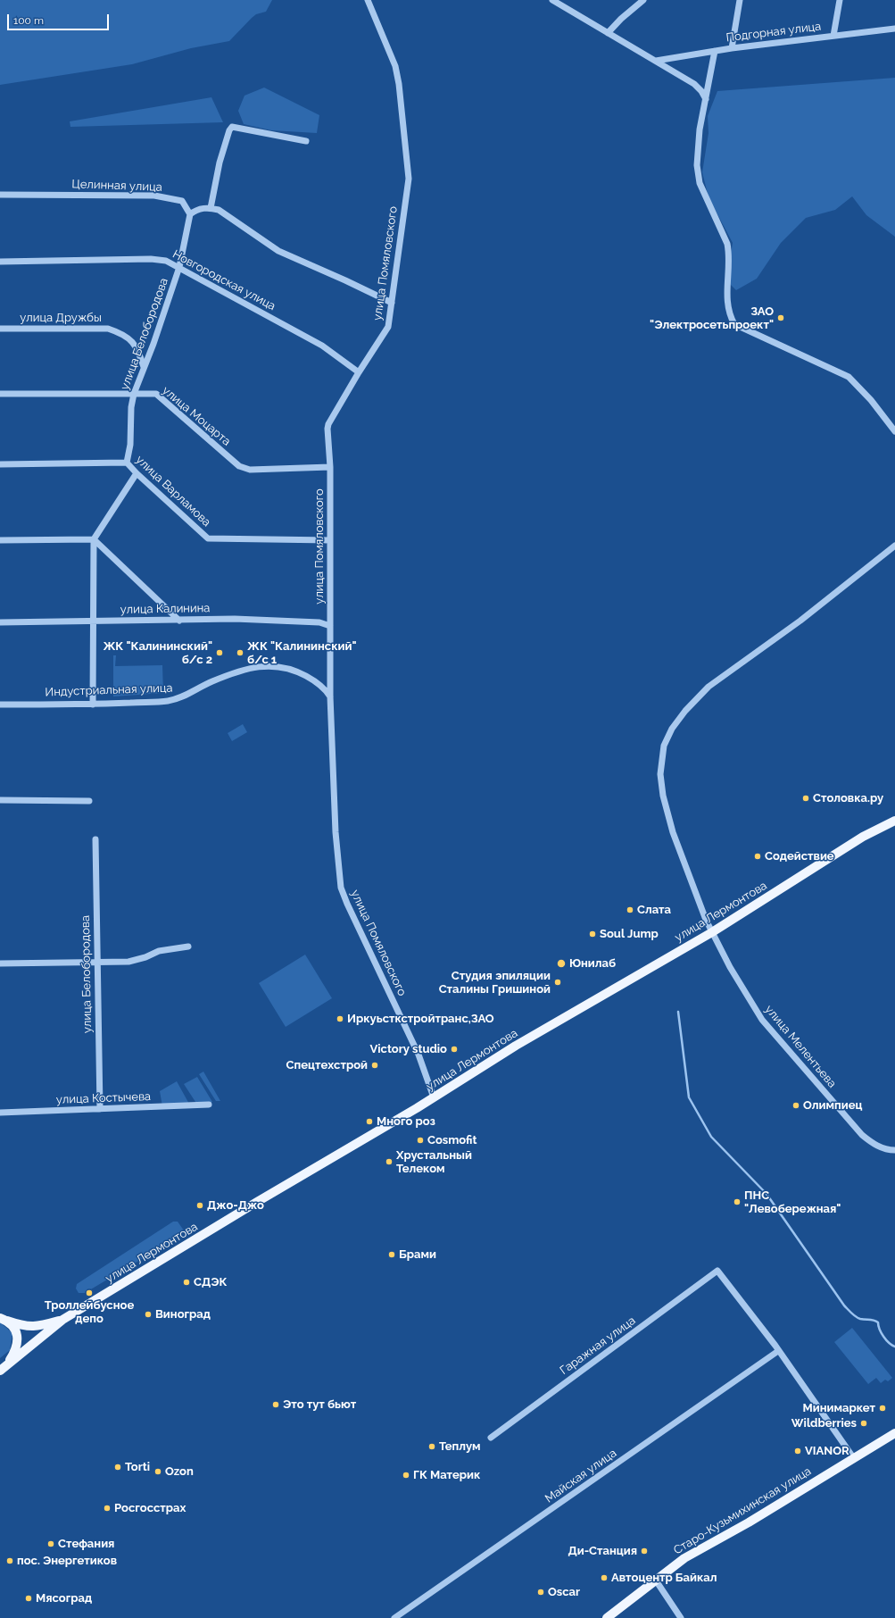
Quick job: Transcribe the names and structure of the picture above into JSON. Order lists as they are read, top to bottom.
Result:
{
  "streets": {
    "main road": ["улица Лермонтова", "Старо-Кузьмихинская улица"],
    "street": [
      "Подгорная улица",
      "Целинная улица",
      "улица Помяловского",
      "Новгородская улица",
      "улица Дружбы",
      "улица Белобородова",
      "улица Моцарта",
      "улица Варламова",
      "улица Калинина",
      "Индустриальная улица",
      "улица Мелентьева",
      "улица Костычева",
      "Гаражная улица",
      "Майская улица"
    ]
  },
  "crossings": [
    ["Целинная улица", "улица Белобородова"],
    ["улица Помяловского", "Новгородская улица"],
    ["улица Помяловского", "улица Моцарта"],
    ["улица Помяловского", "улица Варламова"],
    ["улица Помяловского", "улица Калинина"],
    ["улица Помяловского", "Индустриальная улица"],
    ["улица Помяловского", "улица Лермонтова"],
    ["Новгородская улица", "улица Белобородова"],
    ["улица Дружбы", "улица Белобородова"],
    ["улица Белобородова", "улица Моцарта"],
    ["улица Белобородова", "улица Варламова"],
    ["улица Белобородова", "улица Костычева"],
    ["улица Лермонтова", "улица Мелентьева"],
    ["Гаражная улица", "Майская улица"]
  ],
  "places": [
    "ЗАО \"Электросетьпроект\"",
    "ЖК \"Калининский\" б/с 2",
    "ЖК \"Калининский\" б/с 1",
    "Столовка.ру",
    "Содействие",
    "Слата",
    "Soul Jump",
    "Юнилаб",
    "Студия эпиляции Сталины Гришиной",
    "Иркуьсткстройтранс,ЗАО",
    "Victory studio",
    "Спецтехстрой",
    "Олимпиец",
    "Много роз",
    "Cosmofit",
    "Хрустальный Телеком",
    "ПНС \"Левобережная\"",
    "Джо-Джо",
    "Брами",
    "СДЭК",
    "Троллейбусное депо",
    "Виноград",
    "Это тут бьют",
    "Минимаркет",
    "Wildberries",
    "Теплум",
    "VIANOR",
    "Torti",
    "Ozon",
    "ГК Материк",
    "Росгосстрах",
    "Стефания",
    "Ди-Станция",
    "пос. Энергетиков",
    "Автоцентр Байкал",
    "Oscar",
    "Мясоград"
  ],
  "scale_bar": "100 m"
}
